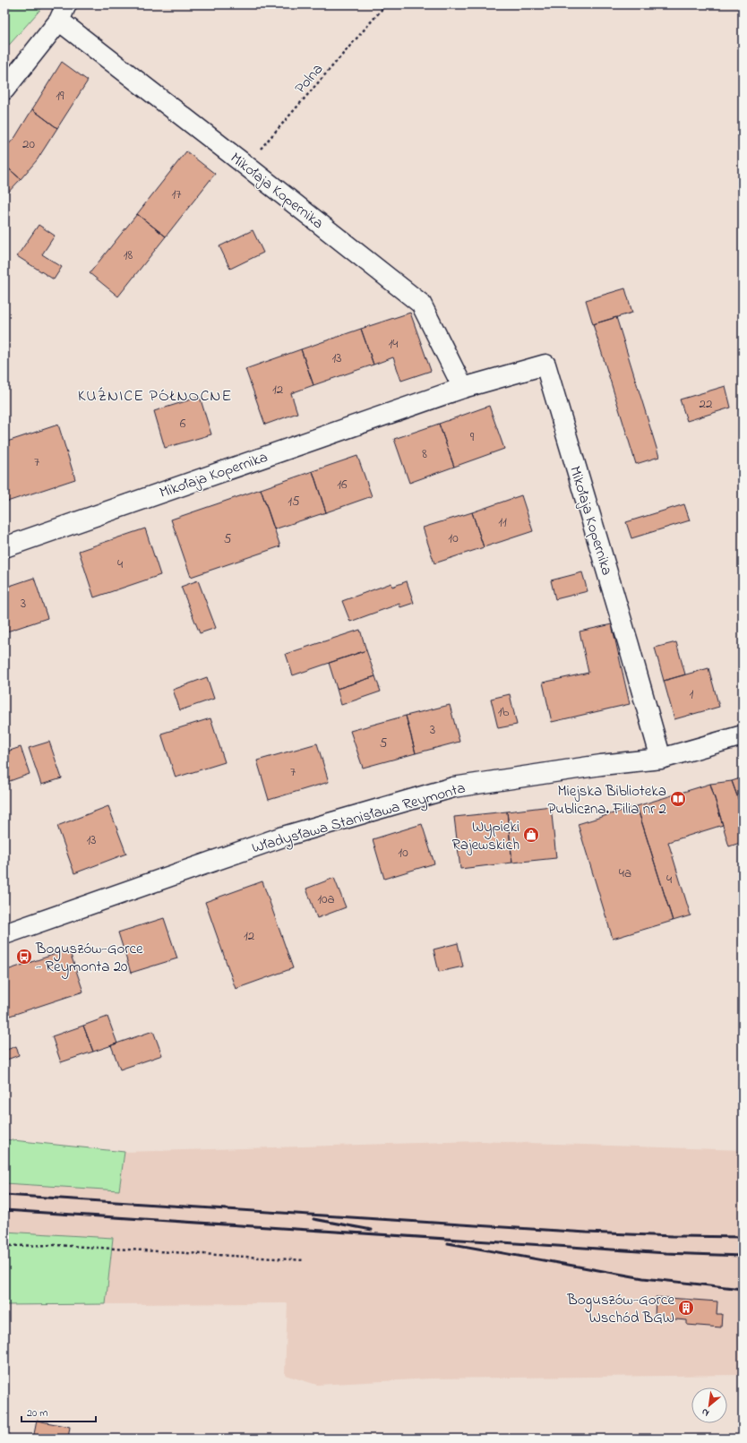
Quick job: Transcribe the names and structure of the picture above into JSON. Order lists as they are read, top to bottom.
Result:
{
  "streets": {
    "street": ["Mikołaja Kopernika", "Władysława Stanisława Reymonta"],
    "path": ["Polna"]
  },
  "crossings": [
    ["Polna", "Mikołaja Kopernika"],
    ["Mikołaja Kopernika", "Władysława Stanisława Reymonta"]
  ],
  "districts": ["KUŹNICE PÓŁNOCNE"],
  "places": {
    "library": ["Miejska Biblioteka Publiczna. Filia nr 2"],
    "shop": ["Wypieki Rajewskich"],
    "bus stop": ["Boguszów-Gorce - Reymonta 20"],
    "building": ["Boguszów-Gorce Wschód BGW"]
  },
  "house_numbers": [
    "19",
    "20",
    "17",
    "18",
    "14",
    "13",
    "12",
    "22",
    "6",
    "9",
    "8",
    "7",
    "16",
    "15",
    "11",
    "10",
    "5",
    "4",
    "3",
    "1",
    "1b",
    "3",
    "5",
    "7",
    "13",
    "10",
    "4a",
    "4",
    "10a",
    "12"
  ],
  "scale_bar": "20 m",
  "north": "bottom left"
}
